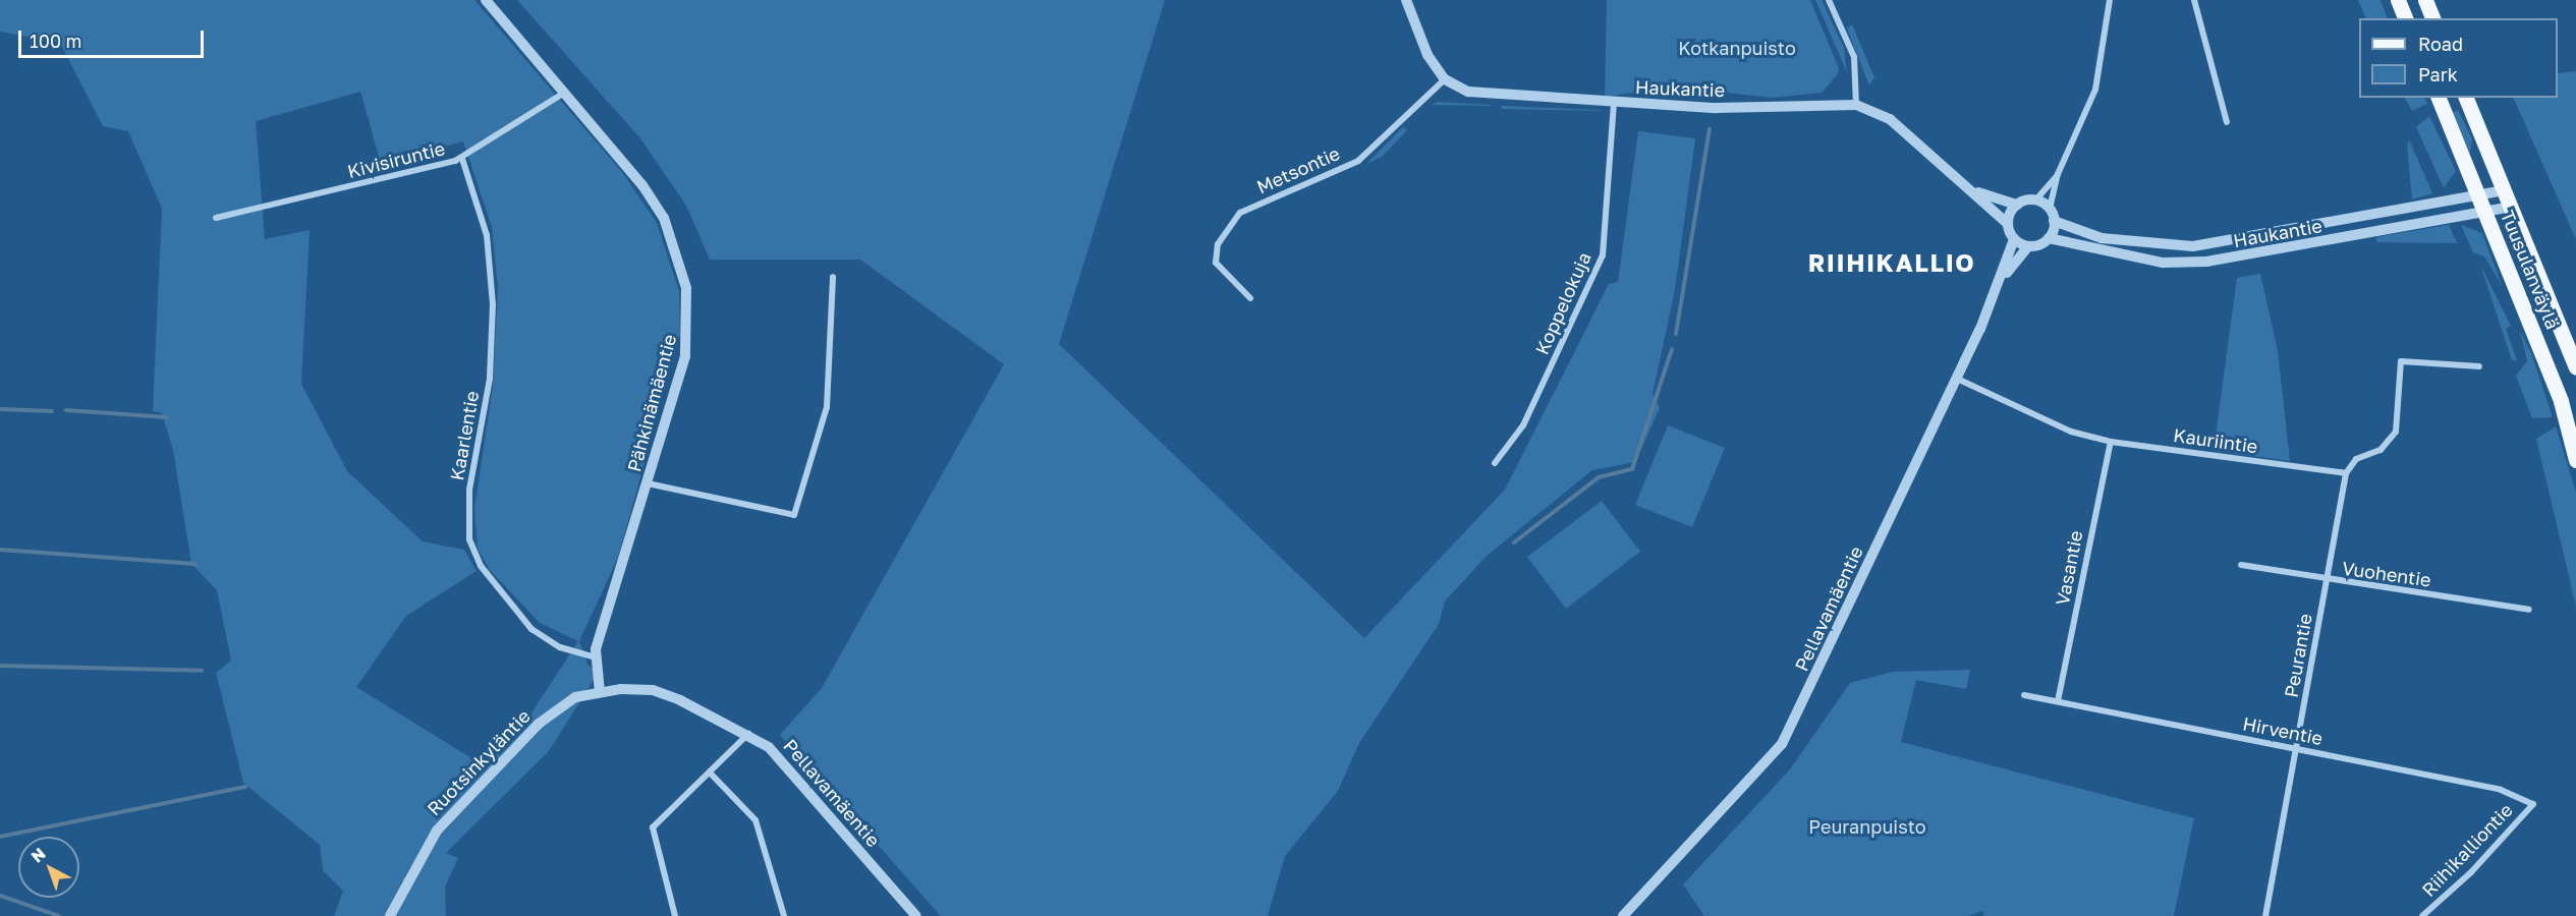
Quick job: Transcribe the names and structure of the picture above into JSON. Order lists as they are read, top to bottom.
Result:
{
  "streets": {
    "main road": ["Tuusulanväylä"],
    "street": [
      "Haukantie",
      "Kivisiruntie",
      "Metsontie",
      "Koppelokuja",
      "Pähkinämäentie",
      "Kaarlentie",
      "Kauriintie",
      "Vasantie",
      "Vuohentie",
      "Pellavamäentie",
      "Peurantie",
      "Hirventie",
      "Ruotsinkyläntie",
      "Riihikalliontie"
    ]
  },
  "crossings": [
    ["Haukantie", "Metsontie"],
    ["Haukantie", "Tuusulanväylä"],
    ["Haukantie", "Koppelokuja"],
    ["Haukantie", "Pellavamäentie"],
    ["Kivisiruntie", "Pähkinämäentie"],
    ["Kivisiruntie", "Kaarlentie"],
    ["Pähkinämäentie", "Kaarlentie"],
    ["Pähkinämäentie", "Pellavamäentie"],
    ["Pähkinämäentie", "Ruotsinkyläntie"],
    ["Kauriintie", "Vasantie"],
    ["Kauriintie", "Pellavamäentie"],
    ["Kauriintie", "Peurantie"],
    ["Vasantie", "Hirventie"],
    ["Vuohentie", "Peurantie"],
    ["Pellavamäentie", "Ruotsinkyläntie"],
    ["Peurantie", "Hirventie"],
    ["Hirventie", "Riihikalliontie"]
  ],
  "districts": ["RIIHIKALLIO"],
  "parks": ["Kotkanpuisto", "Peuranpuisto"],
  "legend": ["Road", "Park"],
  "scale_bar": "100 m",
  "north": "top left"
}
